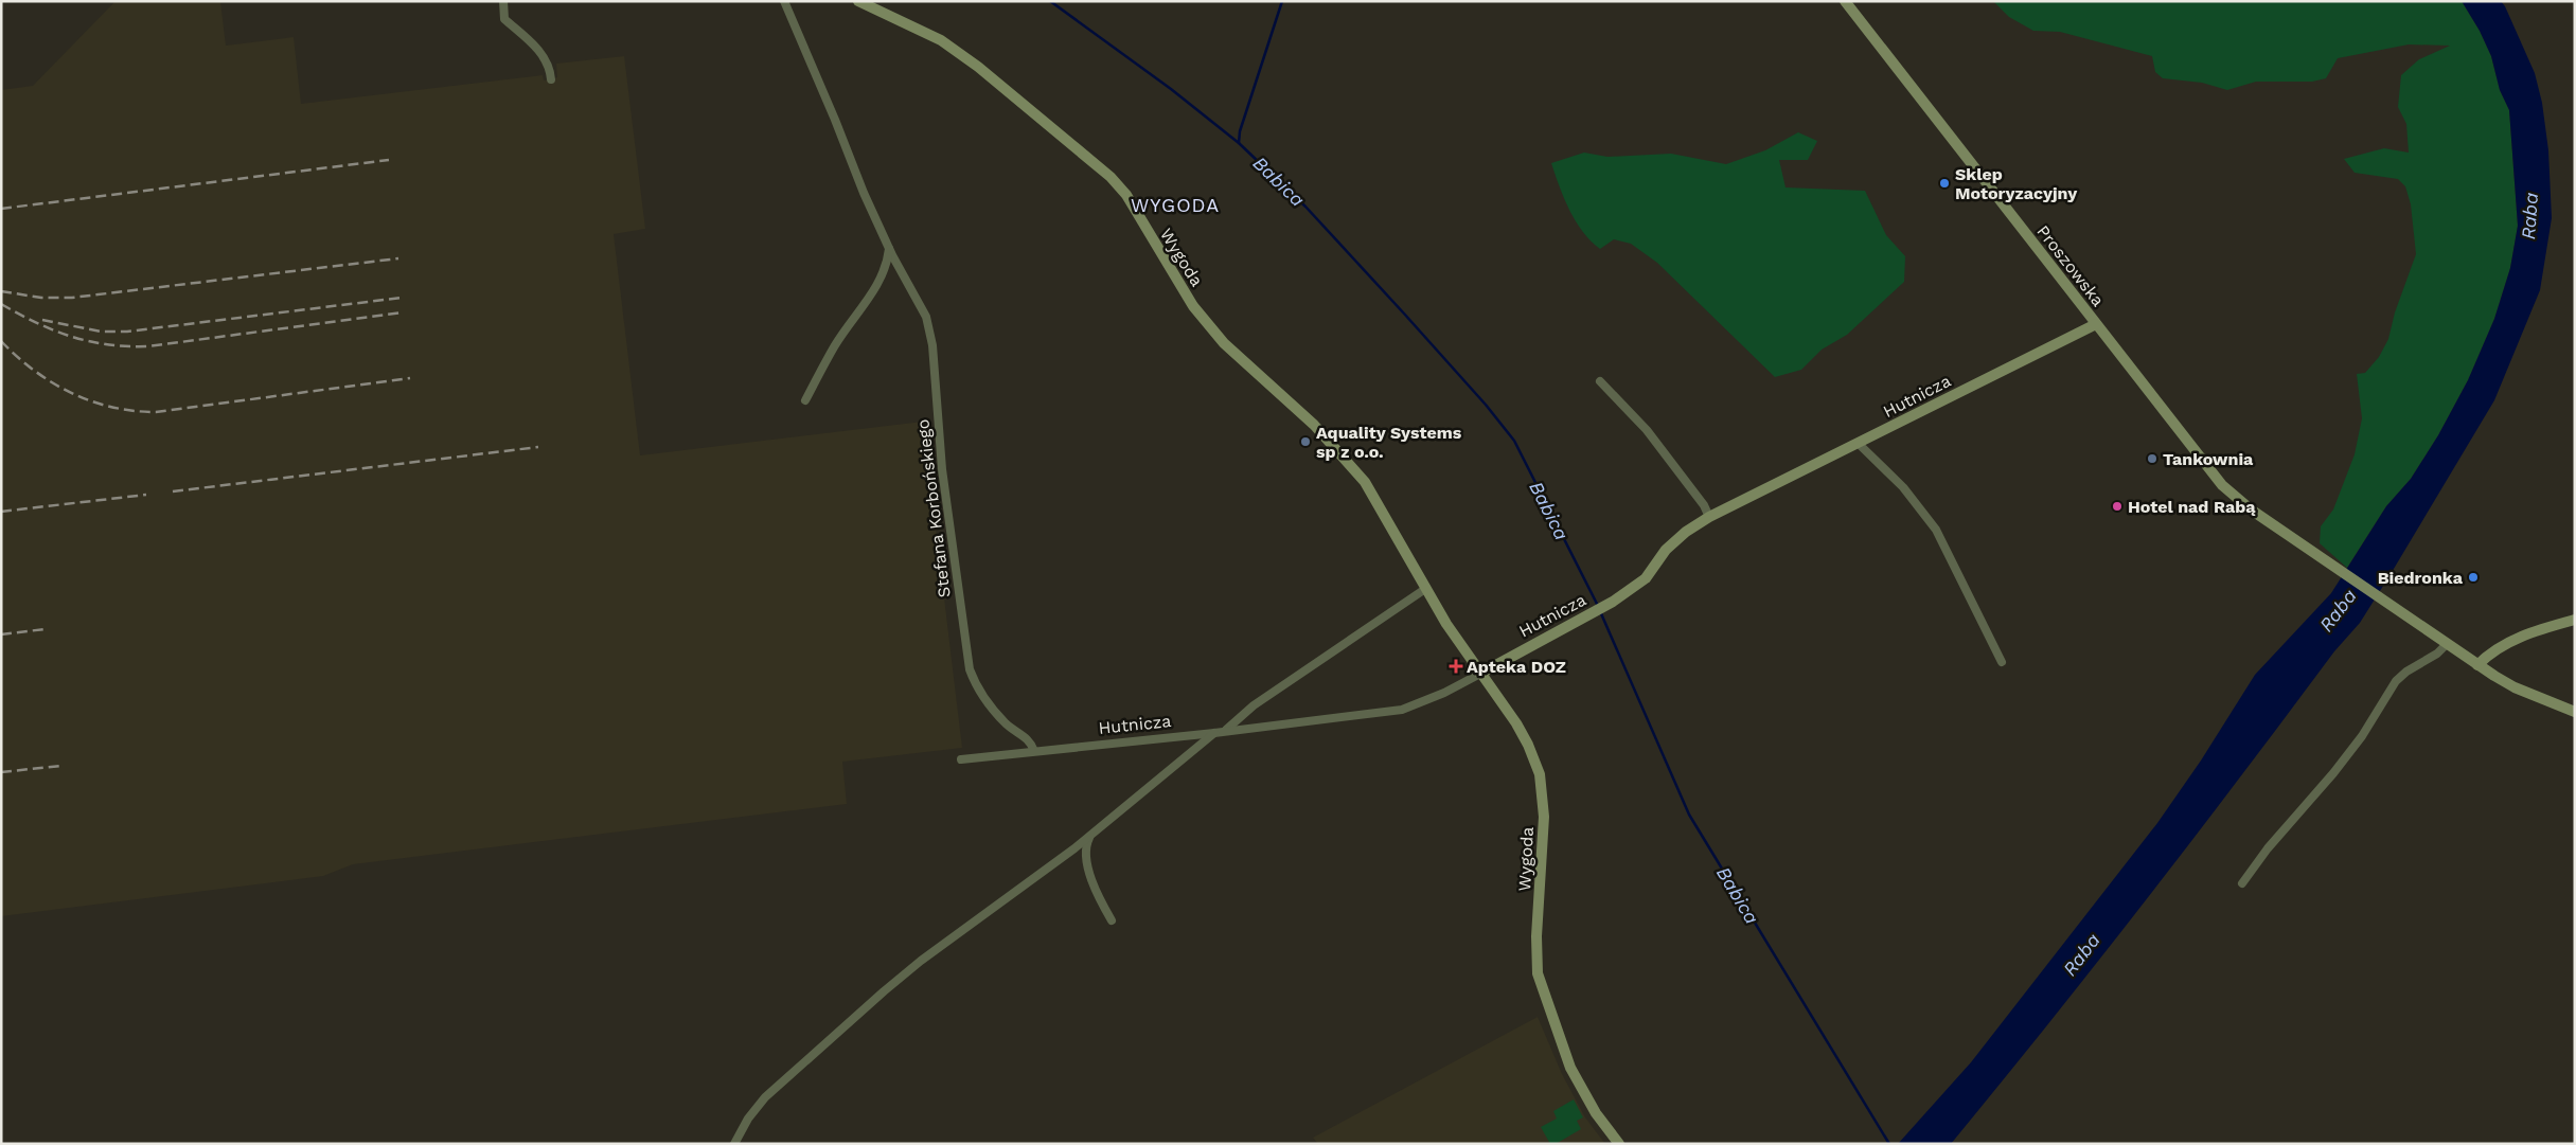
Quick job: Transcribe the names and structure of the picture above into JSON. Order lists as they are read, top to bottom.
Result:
{
  "streets": {
    "street": [
      "Wygoda",
      "Proszowska",
      "Hutnicza",
      "Stefana Korbońskiego"
    ]
  },
  "crossings": [
    ["Wygoda", "Hutnicza"],
    ["Proszowska", "Hutnicza"],
    ["Hutnicza", "Stefana Korbońskiego"]
  ],
  "districts": ["WYGODA"],
  "water": ["Babica", "Raba"],
  "places": {
    "other": [
      "Sklep Motoryzacyjny",
      "Aquality Systems sp z o.o.",
      "Tankownia",
      "Hotel nad Rabą",
      "Biedronka"
    ],
    "health": ["Apteka DOZ"]
  }
}
